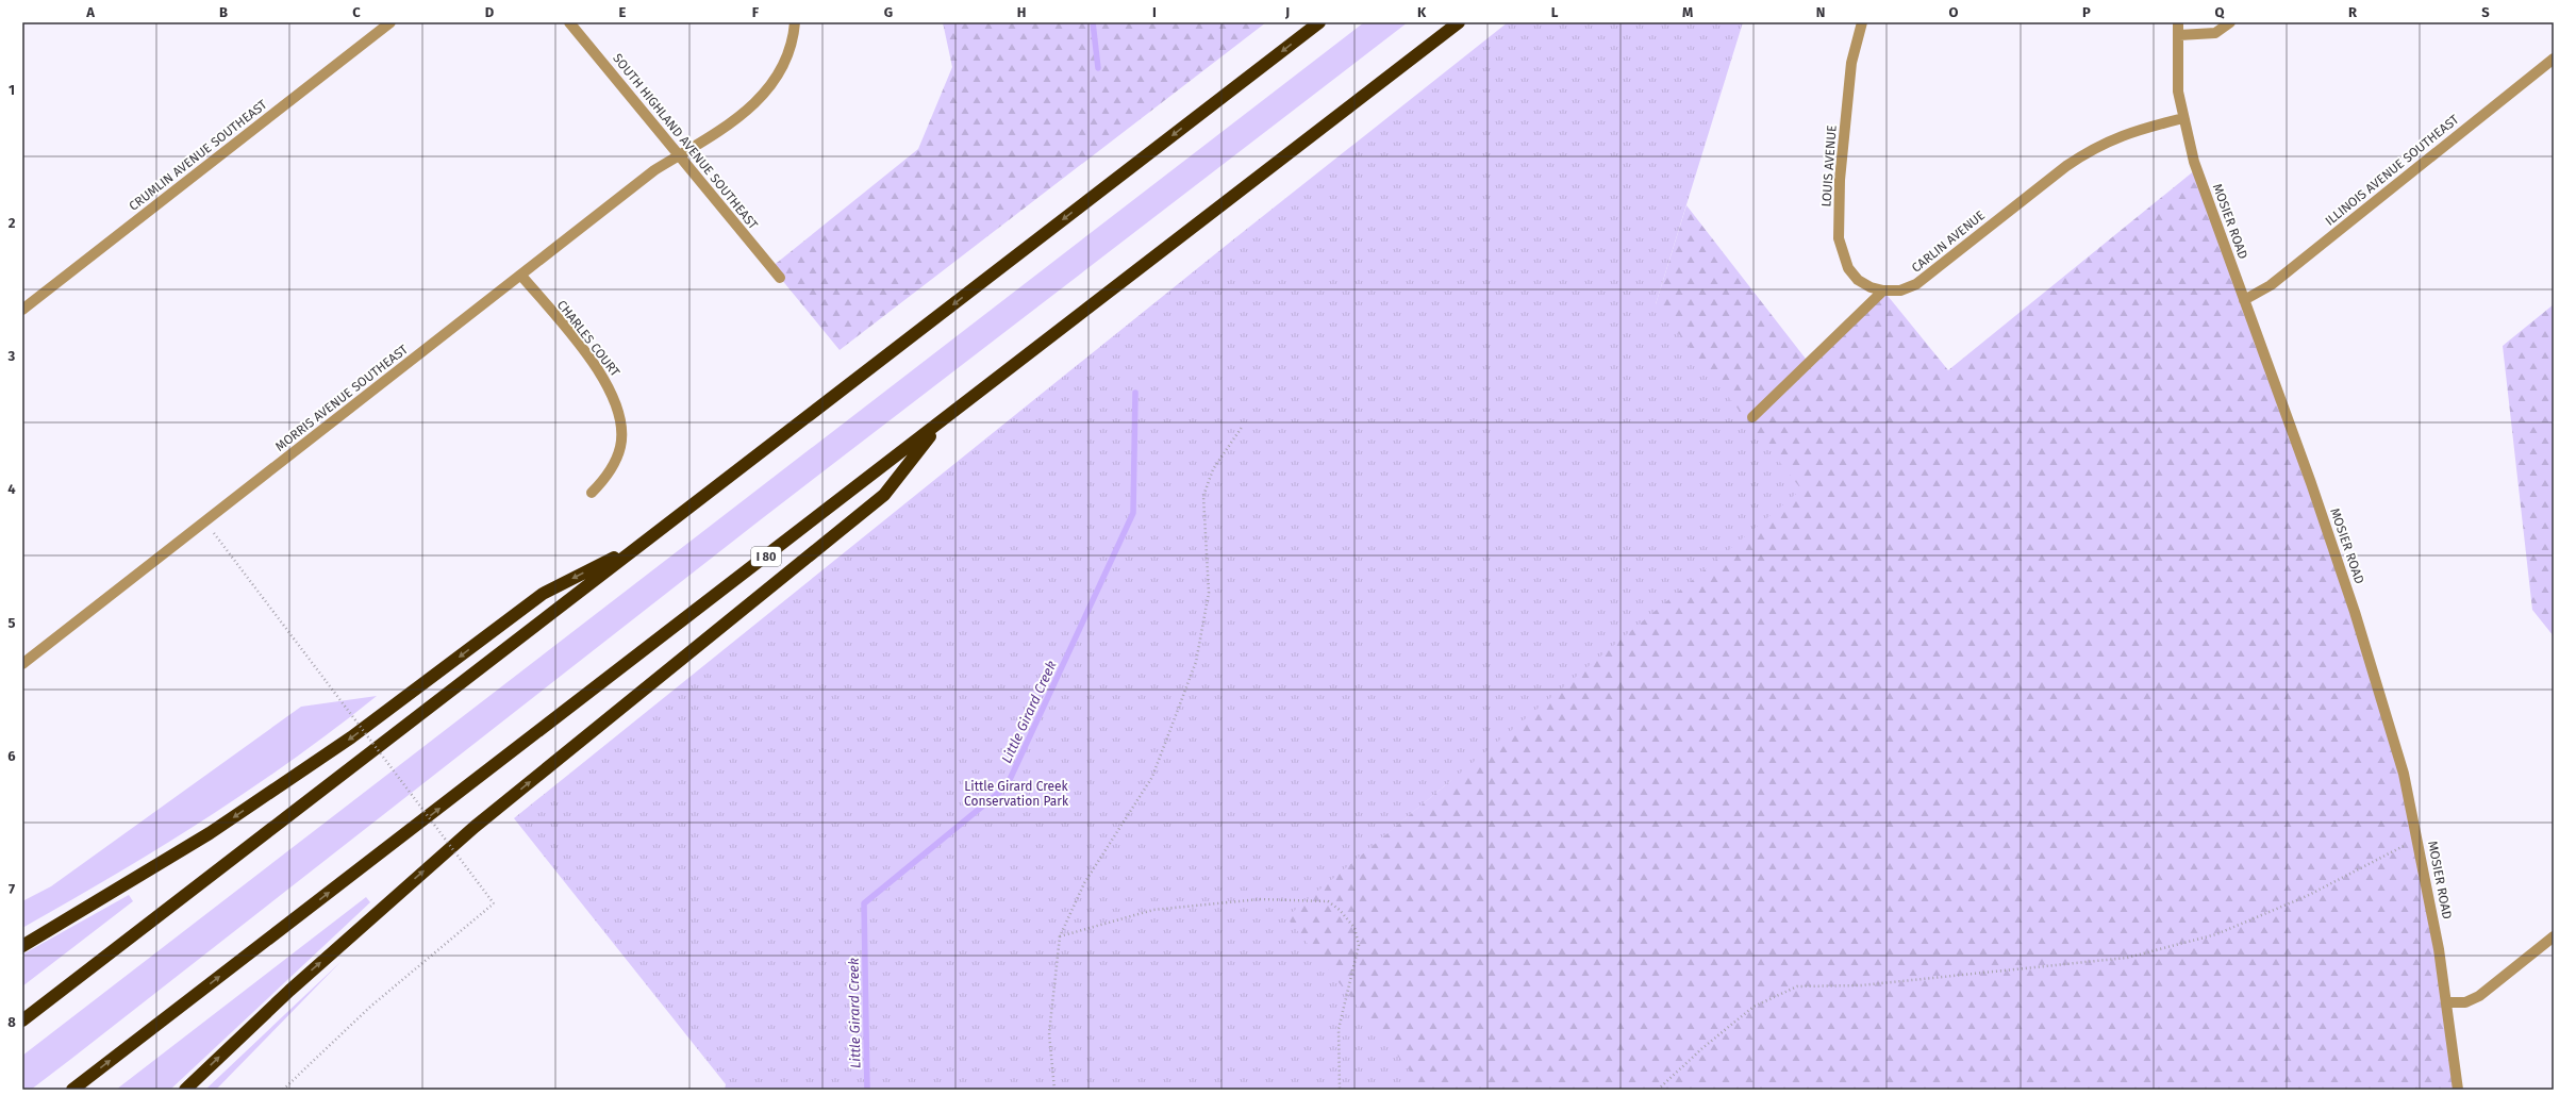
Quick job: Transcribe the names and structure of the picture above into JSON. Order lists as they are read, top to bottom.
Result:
{
  "streets": {
    "highway": ["I 80"],
    "street": [
      "SOUTH HIGHLAND AVENUE SOUTHEAST",
      "CRUMLIN AVENUE SOUTHEAST",
      "LOUIS AVENUE",
      "ILLINOIS AVENUE SOUTHEAST",
      "MOSIER ROAD",
      "CARLIN AVENUE",
      "CHARLES COURT",
      "MORRIS AVENUE SOUTHEAST"
    ]
  },
  "crossings": [
    ["SOUTH HIGHLAND AVENUE SOUTHEAST", "MORRIS AVENUE SOUTHEAST"],
    ["LOUIS AVENUE", "CARLIN AVENUE"],
    ["ILLINOIS AVENUE SOUTHEAST", "MOSIER ROAD"],
    ["MOSIER ROAD", "CARLIN AVENUE"],
    ["CHARLES COURT", "MORRIS AVENUE SOUTHEAST"]
  ],
  "water": ["Little Girard Creek"],
  "parks": ["Little Girard Creek Conservation Park"],
  "grid": {
    "columns": [
      "A",
      "B",
      "C",
      "D",
      "E",
      "F",
      "G",
      "H",
      "I",
      "J",
      "K",
      "L",
      "M",
      "N",
      "O",
      "P",
      "Q",
      "R",
      "S"
    ],
    "rows": [
      "1",
      "2",
      "3",
      "4",
      "5",
      "6",
      "7",
      "8"
    ]
  }
}
